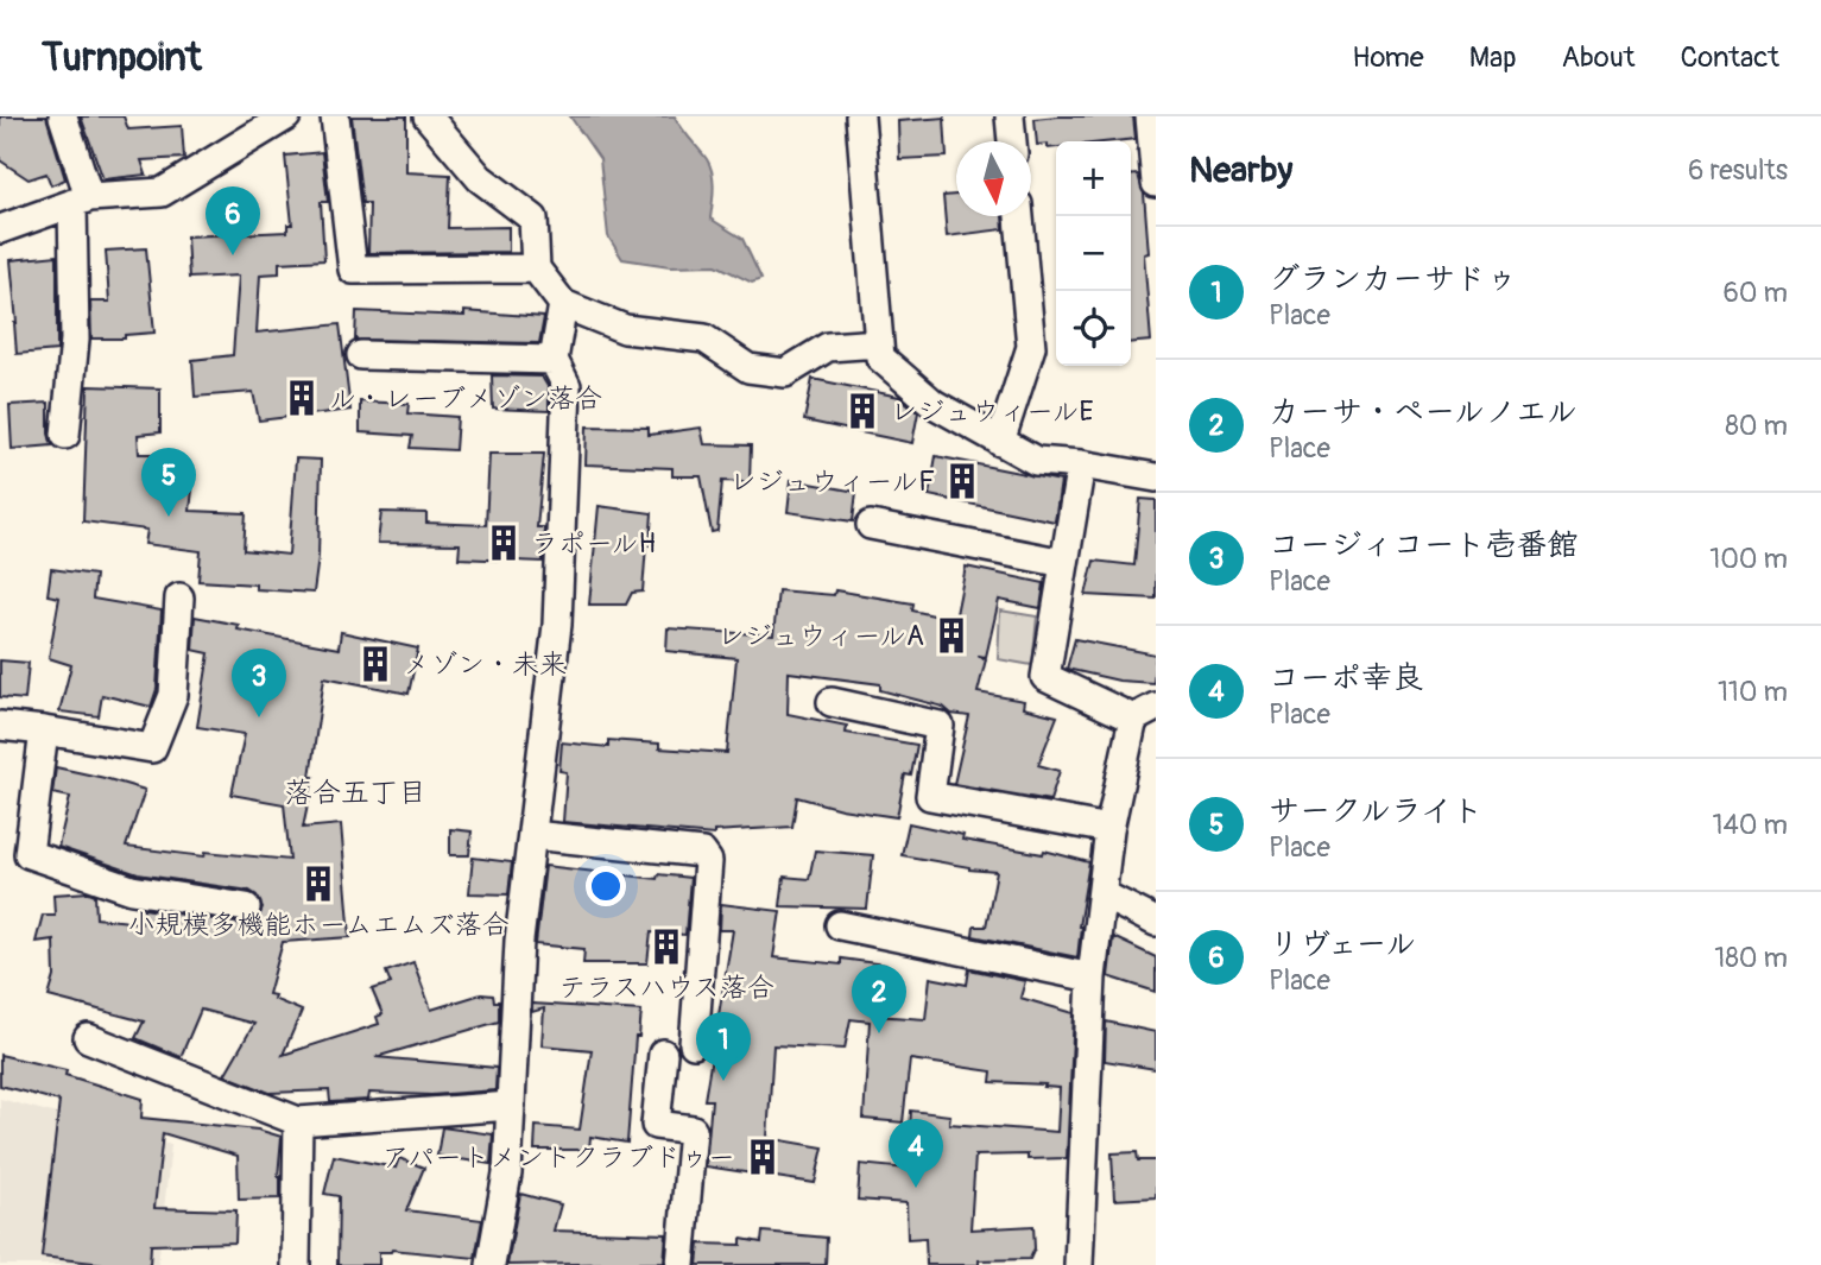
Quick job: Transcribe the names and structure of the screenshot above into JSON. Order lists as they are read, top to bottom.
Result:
{
  "districts": ["落合五丁目"],
  "places": {
    "building": [
      "ル・レーブメゾン落合",
      "レジュウィールE",
      "レジュウィールF",
      "ラポールH",
      "レジュウィールA",
      "メゾン・未来",
      "小規模多機能ホームエムズ落合",
      "テラスハウス落合",
      "アパートメントクラブドゥー"
    ]
  },
  "north": "bottom",
  "page": {
    "header": "Turnpoint",
    "nav": [
      "Home",
      "Map",
      "About",
      "Contact"
    ],
    "heading": ["Nearby", "6 results"],
    "map_buttons": ["+", "−"],
    "pins": [
      "6",
      "5",
      "3",
      "2",
      "1",
      "4"
    ],
    "list": [
      {
        "mark": "1",
        "name": "グランカーサドゥ",
        "note": "Place",
        "value": "60 m"
      },
      {
        "mark": "2",
        "name": "カーサ・ペールノエル",
        "note": "Place",
        "value": "80 m"
      },
      {
        "mark": "3",
        "name": "コージィコート壱番館",
        "note": "Place",
        "value": "100 m"
      },
      {
        "mark": "4",
        "name": "コーポ幸良",
        "note": "Place",
        "value": "110 m"
      },
      {
        "mark": "5",
        "name": "サークルライト",
        "note": "Place",
        "value": "140 m"
      },
      {
        "mark": "6",
        "name": "リヴェール",
        "note": "Place",
        "value": "180 m"
      }
    ]
  }
}
